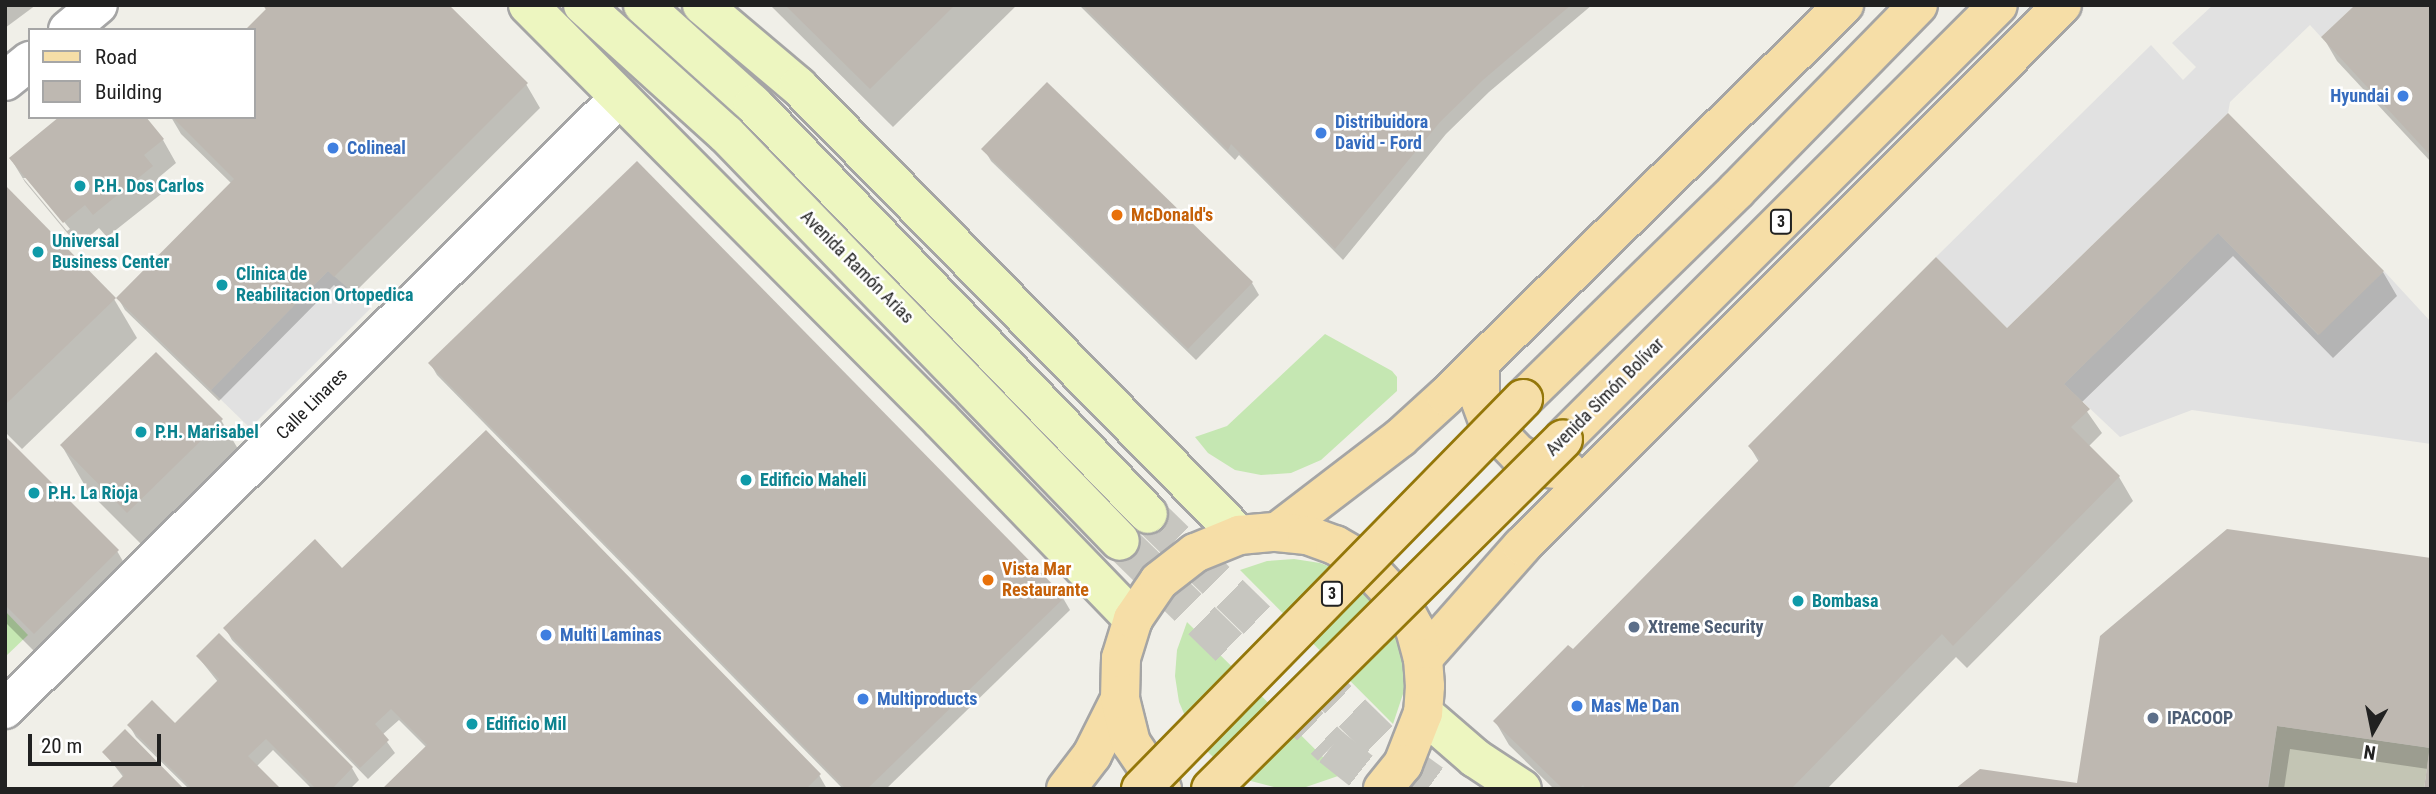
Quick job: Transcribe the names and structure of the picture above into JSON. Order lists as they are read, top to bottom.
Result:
{
  "streets": {
    "main road": ["3", "Avenida Ramón Arias", "Avenida Simón Bolívar"],
    "street": ["Calle Linares"]
  },
  "places": [
    "Hyundai",
    "Distribuidora David - Ford",
    "Colineal",
    "P.H. Dos Carlos",
    "McDonald's",
    "Universal Business Center",
    "Clinica de Reabilitacion Ortopedica",
    "P.H. Marisabel",
    "Edificio Maheli",
    "P.H. La Rioja",
    "Vista Mar Restaurante",
    "Bombasa",
    "Xtreme Security",
    "Multi Laminas",
    "Multiproducts",
    "Mas Me Dan",
    "IPACOOP",
    "Edificio Mil"
  ],
  "legend": ["Road", "Building"],
  "scale_bar": "20 m",
  "north": "bottom"
}
